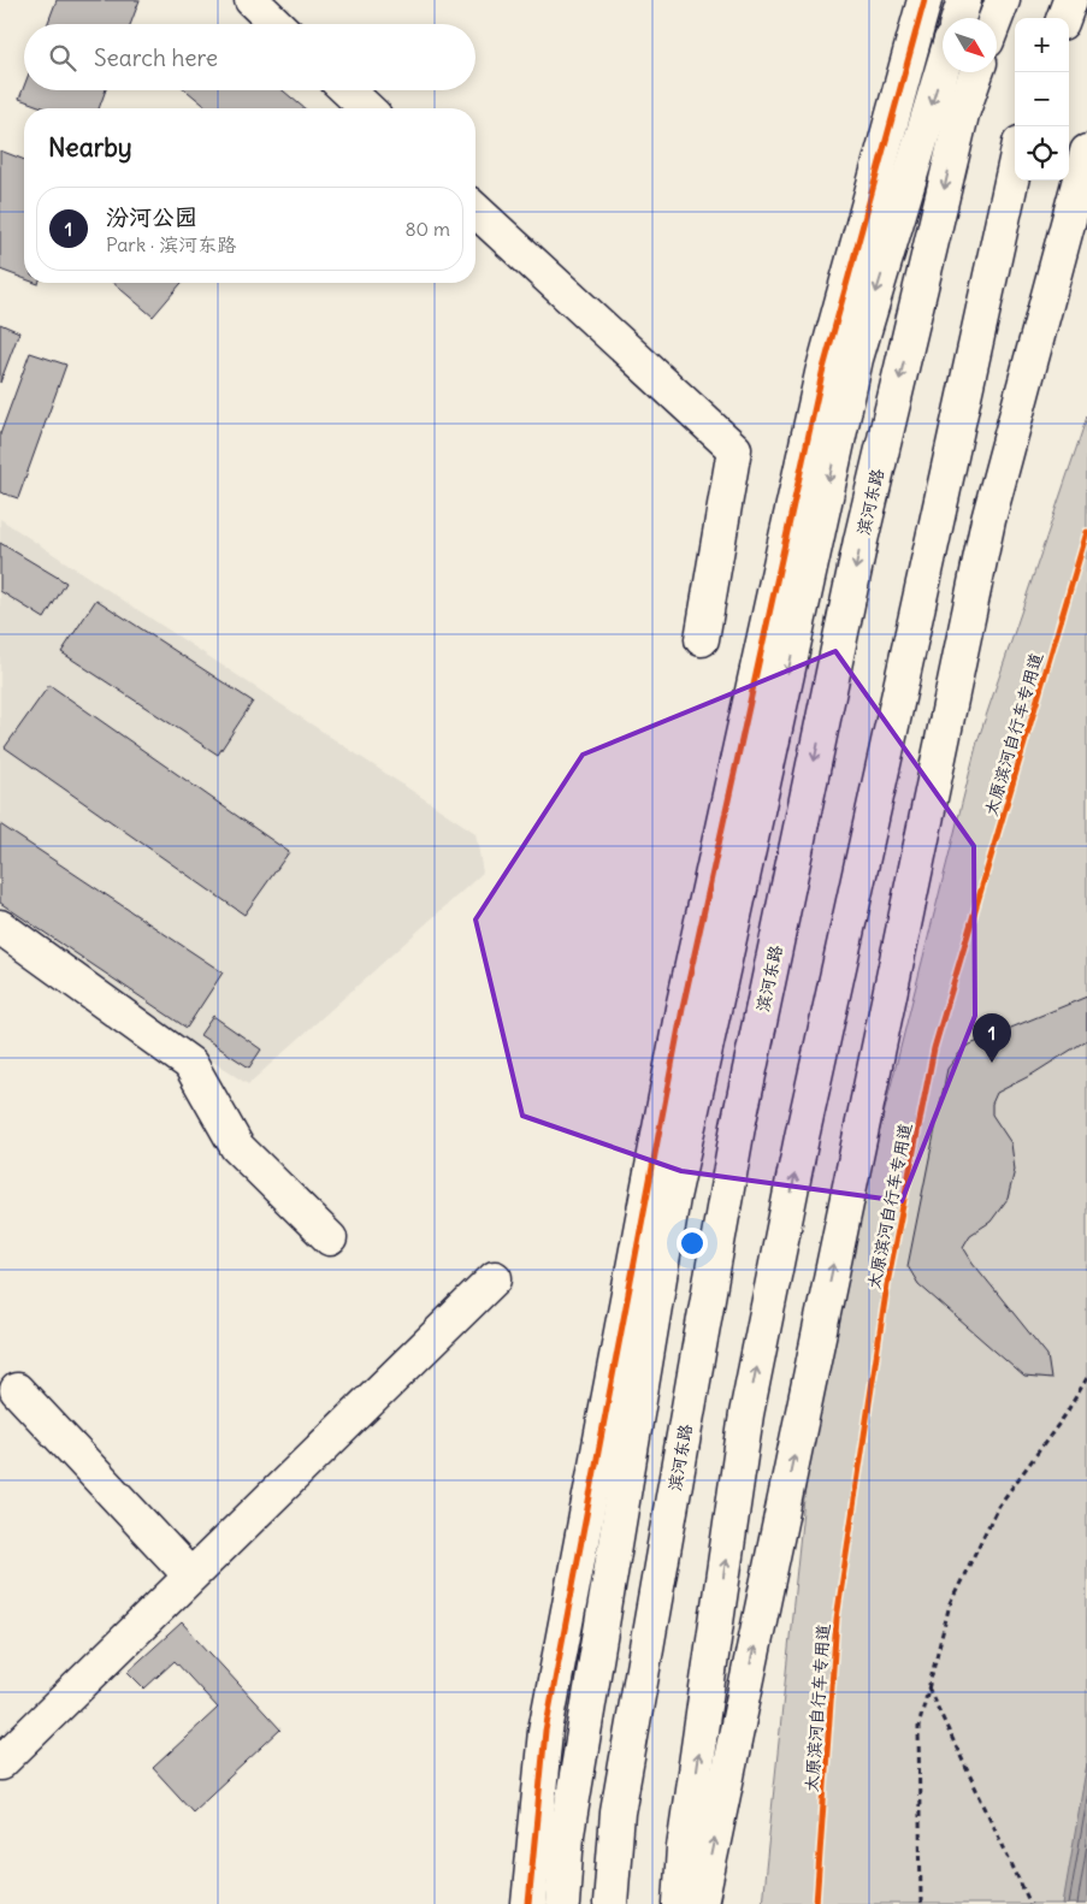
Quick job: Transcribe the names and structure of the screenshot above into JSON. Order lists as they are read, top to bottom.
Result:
{
  "streets": {
    "main road": ["滨河东路"],
    "cycle path": ["太原滨河自行车专用道"]
  },
  "north": "bottom right",
  "page": {
    "map_buttons": ["+", "−"],
    "search": "Search here",
    "heading": "Nearby",
    "list": [
      {
        "mark": "1",
        "name": "汾河公园",
        "note": "Park · 滨河东路",
        "value": "80 m"
      }
    ],
    "pins": "1"
  }
}
